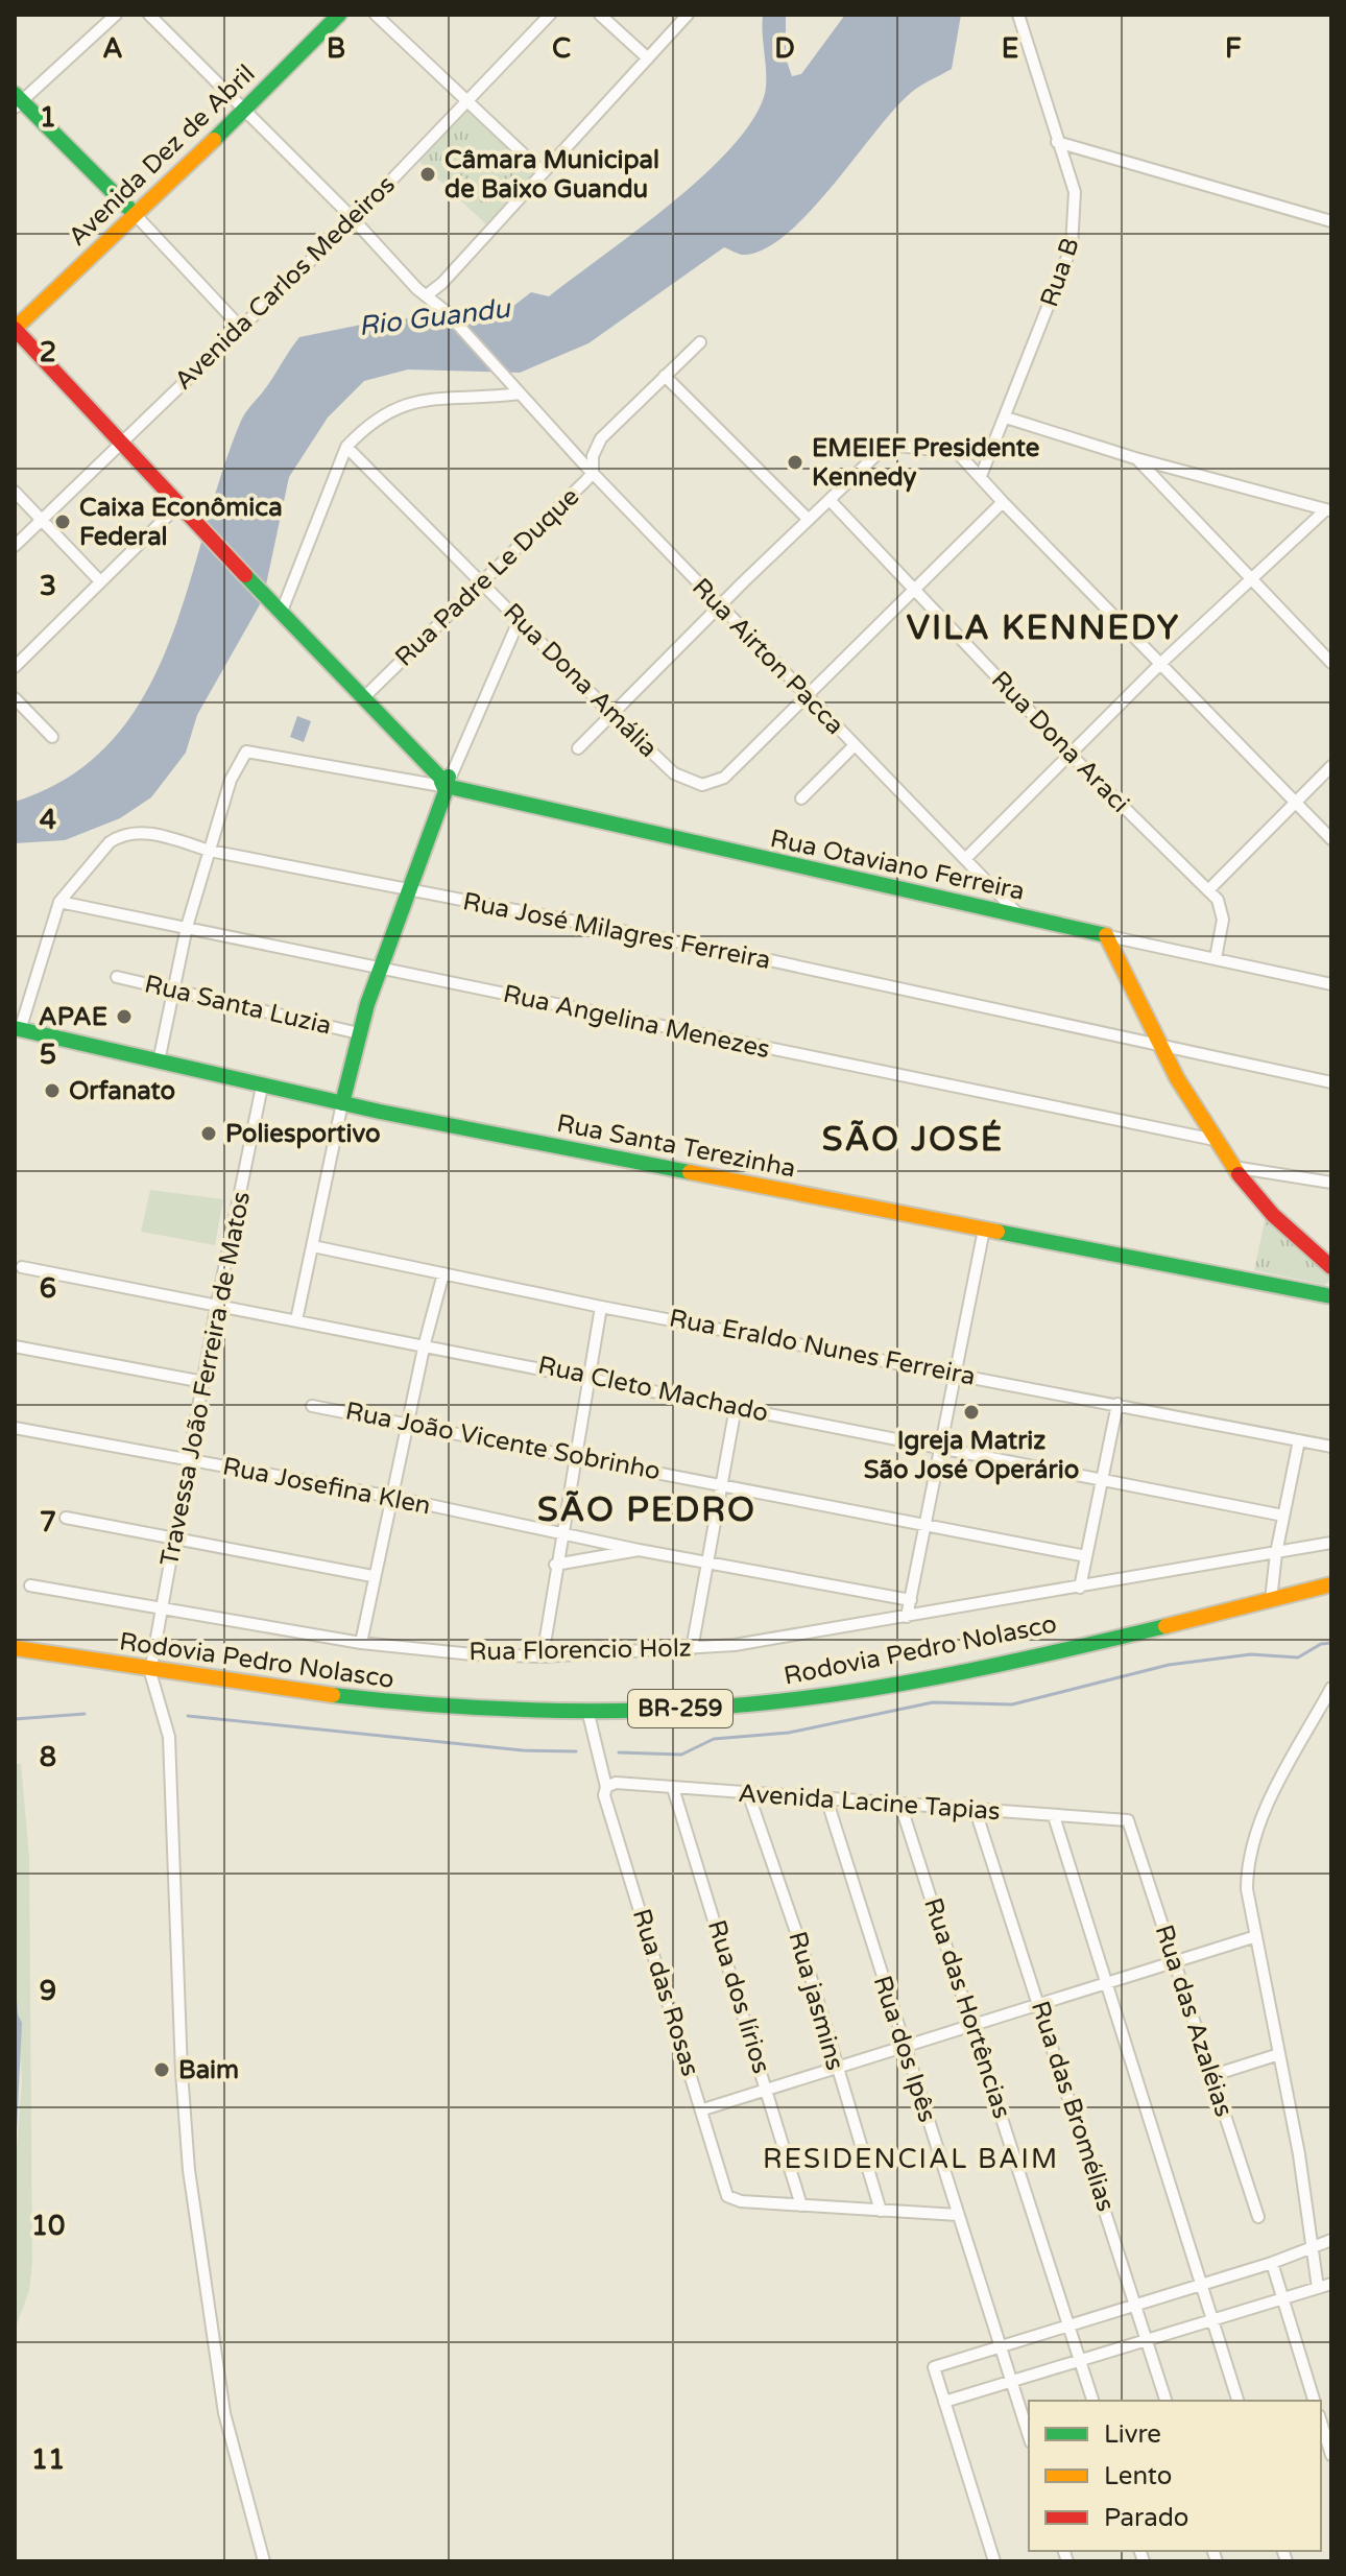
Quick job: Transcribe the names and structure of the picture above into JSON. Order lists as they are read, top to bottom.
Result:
{
  "streets": {
    "main road": [
      "Avenida Dez de Abril",
      "Rua Otaviano Ferreira",
      "Rua Santa Terezinha",
      "Rodovia Pedro Nolasco",
      "BR-259"
    ],
    "street": [
      "Rua B",
      "Avenida Carlos Medeiros",
      "Rua Padre Le Duque",
      "Rua Airton Pacca",
      "Rua Dona Amália",
      "Rua Dona Araci",
      "Rua José Milagres Ferreira",
      "Rua Santa Luzia",
      "Rua Angelina Menezes",
      "Rua Eraldo Nunes Ferreira",
      "Travessa João Ferreira de Matos",
      "Rua Cleto Machado",
      "Rua João Vicente Sobrinho",
      "Rua Josefina Klen",
      "Rua Florencio Holz",
      "Avenida Lacine Tapias",
      "Rua das Rosas",
      "Rua dos lírios",
      "Rua jasmins",
      "Rua das Hortências",
      "Rua das Azaléias",
      "Rua dos Ipês",
      "Rua das Bromélias"
    ]
  },
  "crossings": [
    ["Avenida Dez de Abril", "Rua Airton Pacca"],
    ["Avenida Carlos Medeiros", "Rua Airton Pacca"],
    ["Rua Padre Le Duque", "Rua Airton Pacca"],
    ["Rua Padre Le Duque", "Rua Dona Amália"],
    ["Rua Airton Pacca", "Rua Dona Amália"],
    ["Rua Airton Pacca", "Rua Otaviano Ferreira"],
    ["Rua Dona Araci", "Rua Otaviano Ferreira"],
    ["Rua Otaviano Ferreira", "Rua José Milagres Ferreira"],
    ["Rua José Milagres Ferreira", "Rua Angelina Menezes"],
    ["Rua José Milagres Ferreira", "Rua Santa Terezinha"],
    ["Rua Santa Terezinha", "Travessa João Ferreira de Matos"],
    ["Travessa João Ferreira de Matos", "Rua Cleto Machado"],
    ["Travessa João Ferreira de Matos", "Rua Josefina Klen"],
    ["Travessa João Ferreira de Matos", "Rua Florencio Holz"],
    ["Travessa João Ferreira de Matos", "Rodovia Pedro Nolasco"],
    ["Rodovia Pedro Nolasco", "Rua das Rosas"],
    ["Avenida Lacine Tapias", "Rua das Rosas"],
    ["Avenida Lacine Tapias", "Rua dos lírios"],
    ["Avenida Lacine Tapias", "Rua jasmins"],
    ["Avenida Lacine Tapias", "Rua das Hortências"],
    ["Avenida Lacine Tapias", "Rua das Azaléias"],
    ["Avenida Lacine Tapias", "Rua dos Ipês"],
    ["Avenida Lacine Tapias", "Rua das Bromélias"],
    ["Rua das Rosas", "Rua dos lírios"]
  ],
  "districts": [
    "VILA KENNEDY",
    "SÃO JOSÉ",
    "SÃO PEDRO",
    "RESIDENCIAL BAIM"
  ],
  "water": ["Rio Guandu"],
  "places": [
    "Câmara Municipal de Baixo Guandu",
    "EMEIEF Presidente Kennedy",
    "Caixa Econômica Federal",
    "APAE",
    "Orfanato",
    "Poliesportivo",
    "Igreja Matriz São José Operário",
    "Baim"
  ],
  "legend": ["Livre", "Lento", "Parado"],
  "grid": {
    "columns": [
      "A",
      "B",
      "C",
      "D",
      "E",
      "F"
    ],
    "rows": [
      "1",
      "2",
      "3",
      "4",
      "5",
      "6",
      "7",
      "8",
      "9",
      "10",
      "11"
    ]
  }
}
